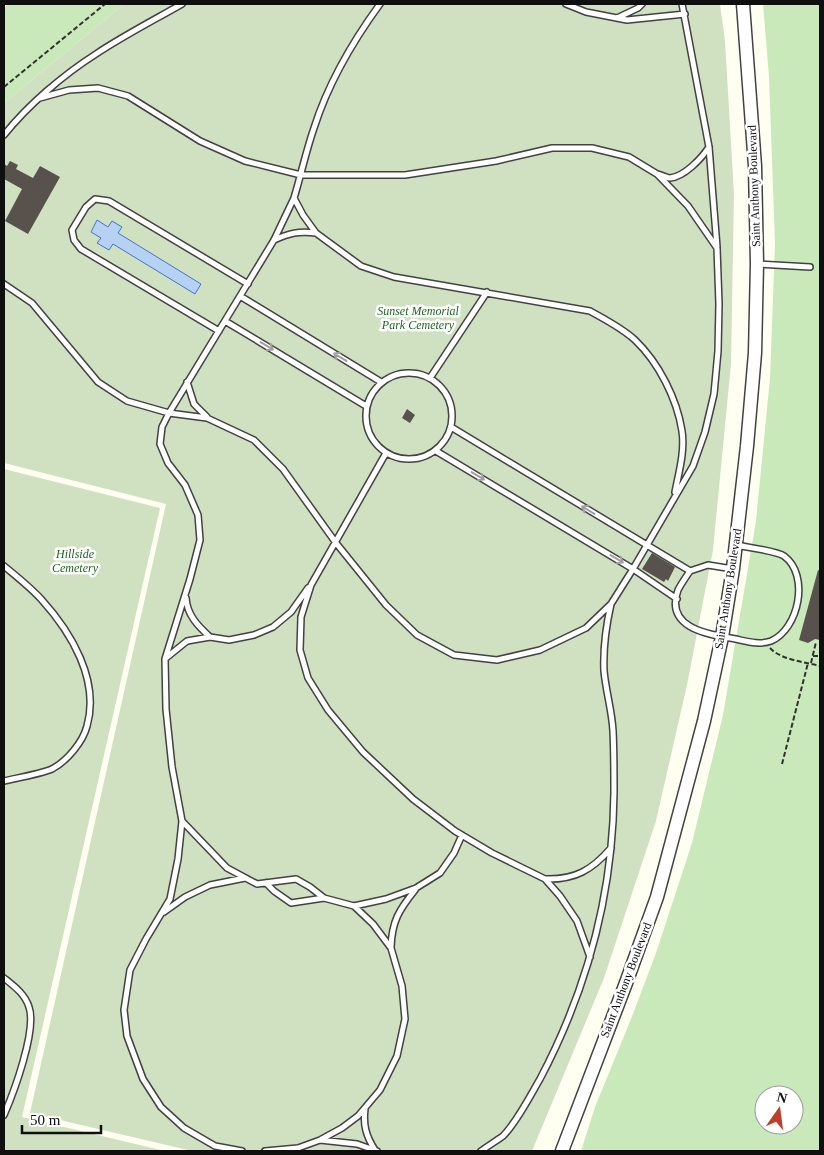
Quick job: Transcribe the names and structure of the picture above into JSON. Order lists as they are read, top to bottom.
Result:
{
  "streets": {
    "street": ["Saint Anthony Boulevard"]
  },
  "parks": ["Sunset Memorial Park Cemetery", "Hillside Cemetery"],
  "scale_bar": "50 m",
  "north": "top"
}
